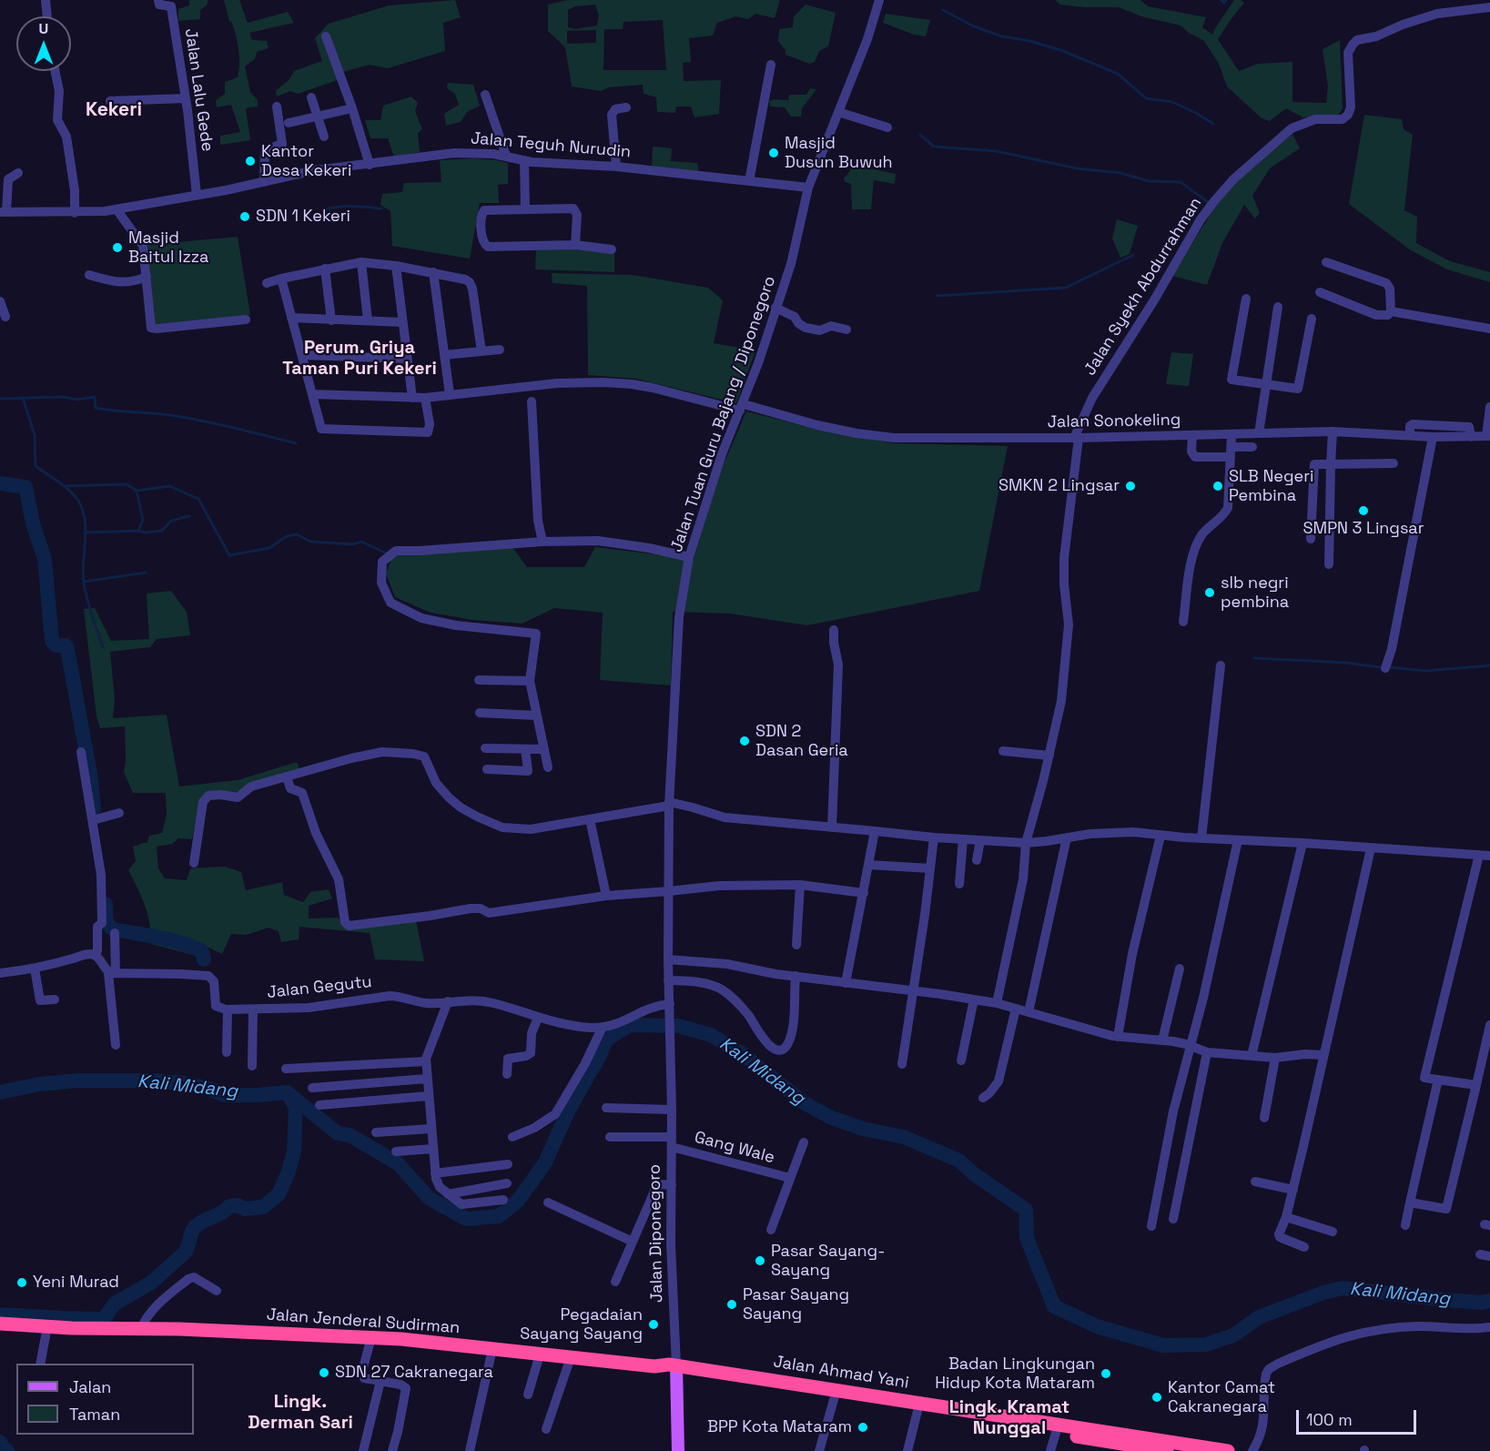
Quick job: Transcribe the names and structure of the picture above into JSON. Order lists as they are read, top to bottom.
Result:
{
  "streets": {
    "highway": ["Jalan Jenderal Sudirman", "Jalan Ahmad Yani"],
    "main road": ["Jalan Diponegoro"],
    "street": [
      "Jalan Lalu Gede",
      "Jalan Teguh Nurudin",
      "Jalan Syekh Abdurrahman",
      "Jalan Tuan Guru Bajang / Diponegoro",
      "Jalan Sonokeling",
      "Jalan Gegutu",
      "Gang Wale"
    ]
  },
  "crossings": [
    ["Jalan Lalu Gede", "Jalan Teguh Nurudin"],
    ["Jalan Teguh Nurudin", "Jalan Tuan Guru Bajang / Diponegoro"],
    ["Jalan Syekh Abdurrahman", "Jalan Sonokeling"],
    ["Jalan Tuan Guru Bajang / Diponegoro", "Jalan Sonokeling"],
    ["Jalan Tuan Guru Bajang / Diponegoro", "Jalan Gegutu"],
    ["Jalan Tuan Guru Bajang / Diponegoro", "Jalan Diponegoro"],
    ["Gang Wale", "Jalan Diponegoro"],
    ["Jalan Diponegoro", "Jalan Jenderal Sudirman"],
    ["Jalan Diponegoro", "Jalan Ahmad Yani"],
    ["Jalan Jenderal Sudirman", "Jalan Ahmad Yani"]
  ],
  "districts": [
    "Kekeri",
    "Perum. Griya Taman Puri Kekeri",
    "Lingk. Derman Sari",
    "Lingk. Kramat Nunggal"
  ],
  "water": ["Kali Midang"],
  "places": [
    "Masjid Dusun Buwuh",
    "Kantor Desa Kekeri",
    "SDN 1 Kekeri",
    "Masjid Baitul Izza",
    "SMKN 2 Lingsar",
    "SLB Negeri Pembina",
    "SMPN 3 Lingsar",
    "slb negri pembina",
    "SDN 2 Dasan Geria",
    "Pasar Sayang- Sayang",
    "Yeni Murad",
    "Pasar Sayang Sayang",
    "Pegadaian Sayang Sayang",
    "SDN 27 Cakranegara",
    "Badan Lingkungan Hidup Kota Mataram",
    "Kantor Camat Cakranegara",
    "BPP Kota Mataram"
  ],
  "legend": ["Jalan", "Taman"],
  "scale_bar": "100 m",
  "north": "top"
}
